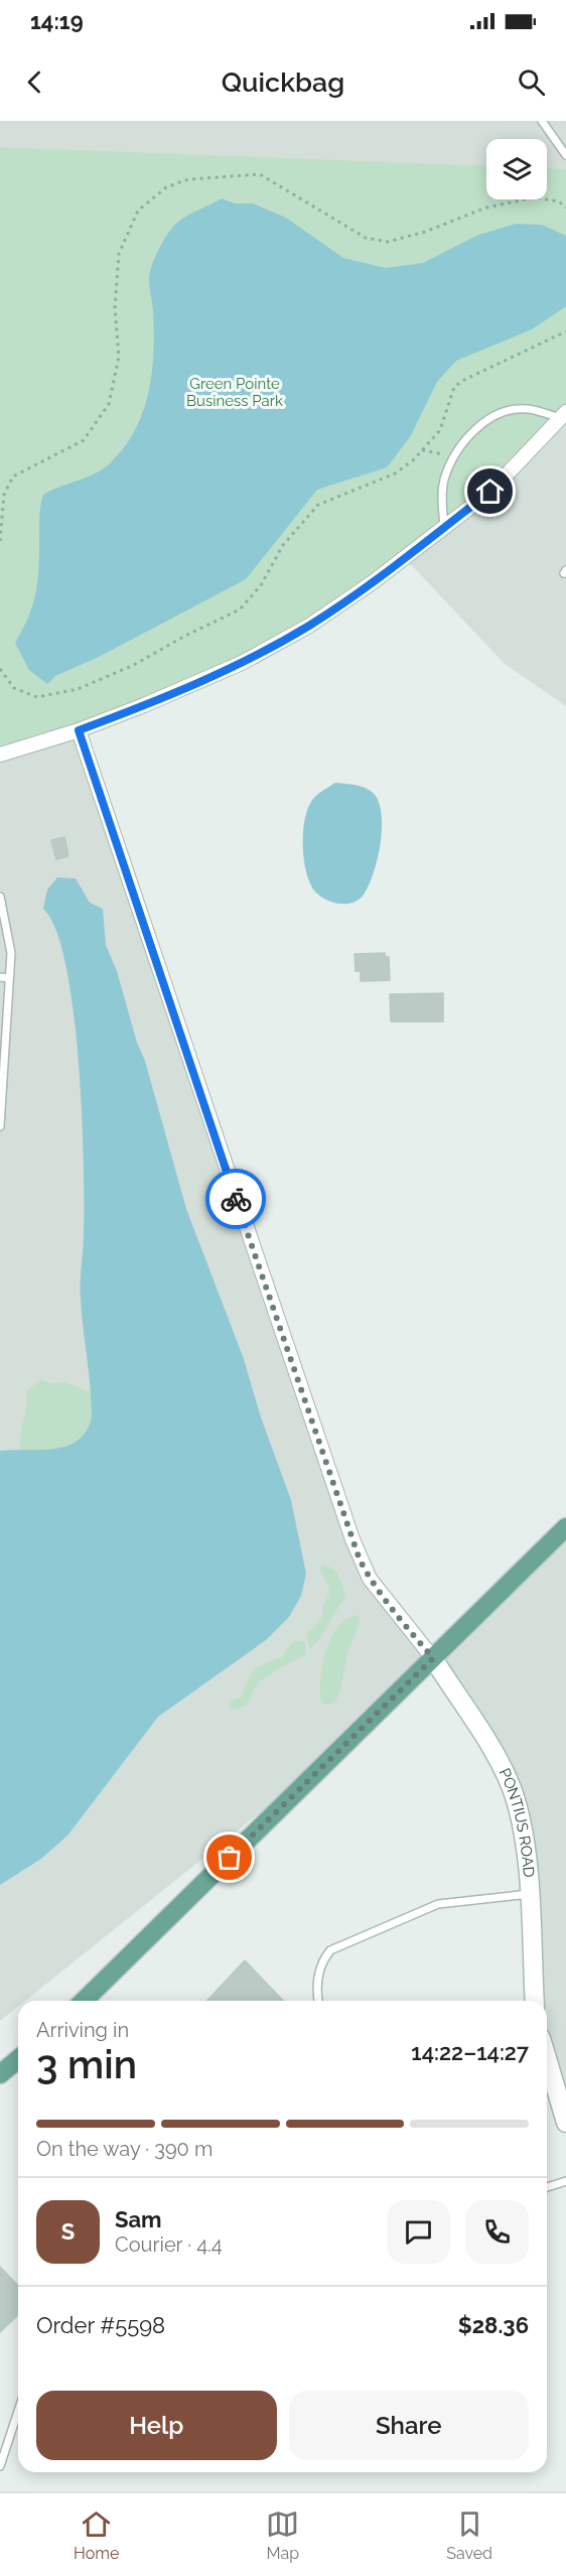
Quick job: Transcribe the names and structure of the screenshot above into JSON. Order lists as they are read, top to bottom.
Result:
{
  "streets": {
    "street": ["PONTIUS ROAD"]
  },
  "parks": ["Green Pointe Business Park"],
  "page": {
    "status": "14:19",
    "header": "Quickbag",
    "heading": ["3 min", "Arriving in", "14:22–14:27"],
    "panel": [
      "Sam",
      "Courier · 4.4",
      "Order #5598",
      "$28.36"
    ],
    "bar": "On the way · 390 m",
    "round": "S",
    "buttons": ["Help", "Share"],
    "tabs": ["Home", "Map", "Saved"]
  }
}
